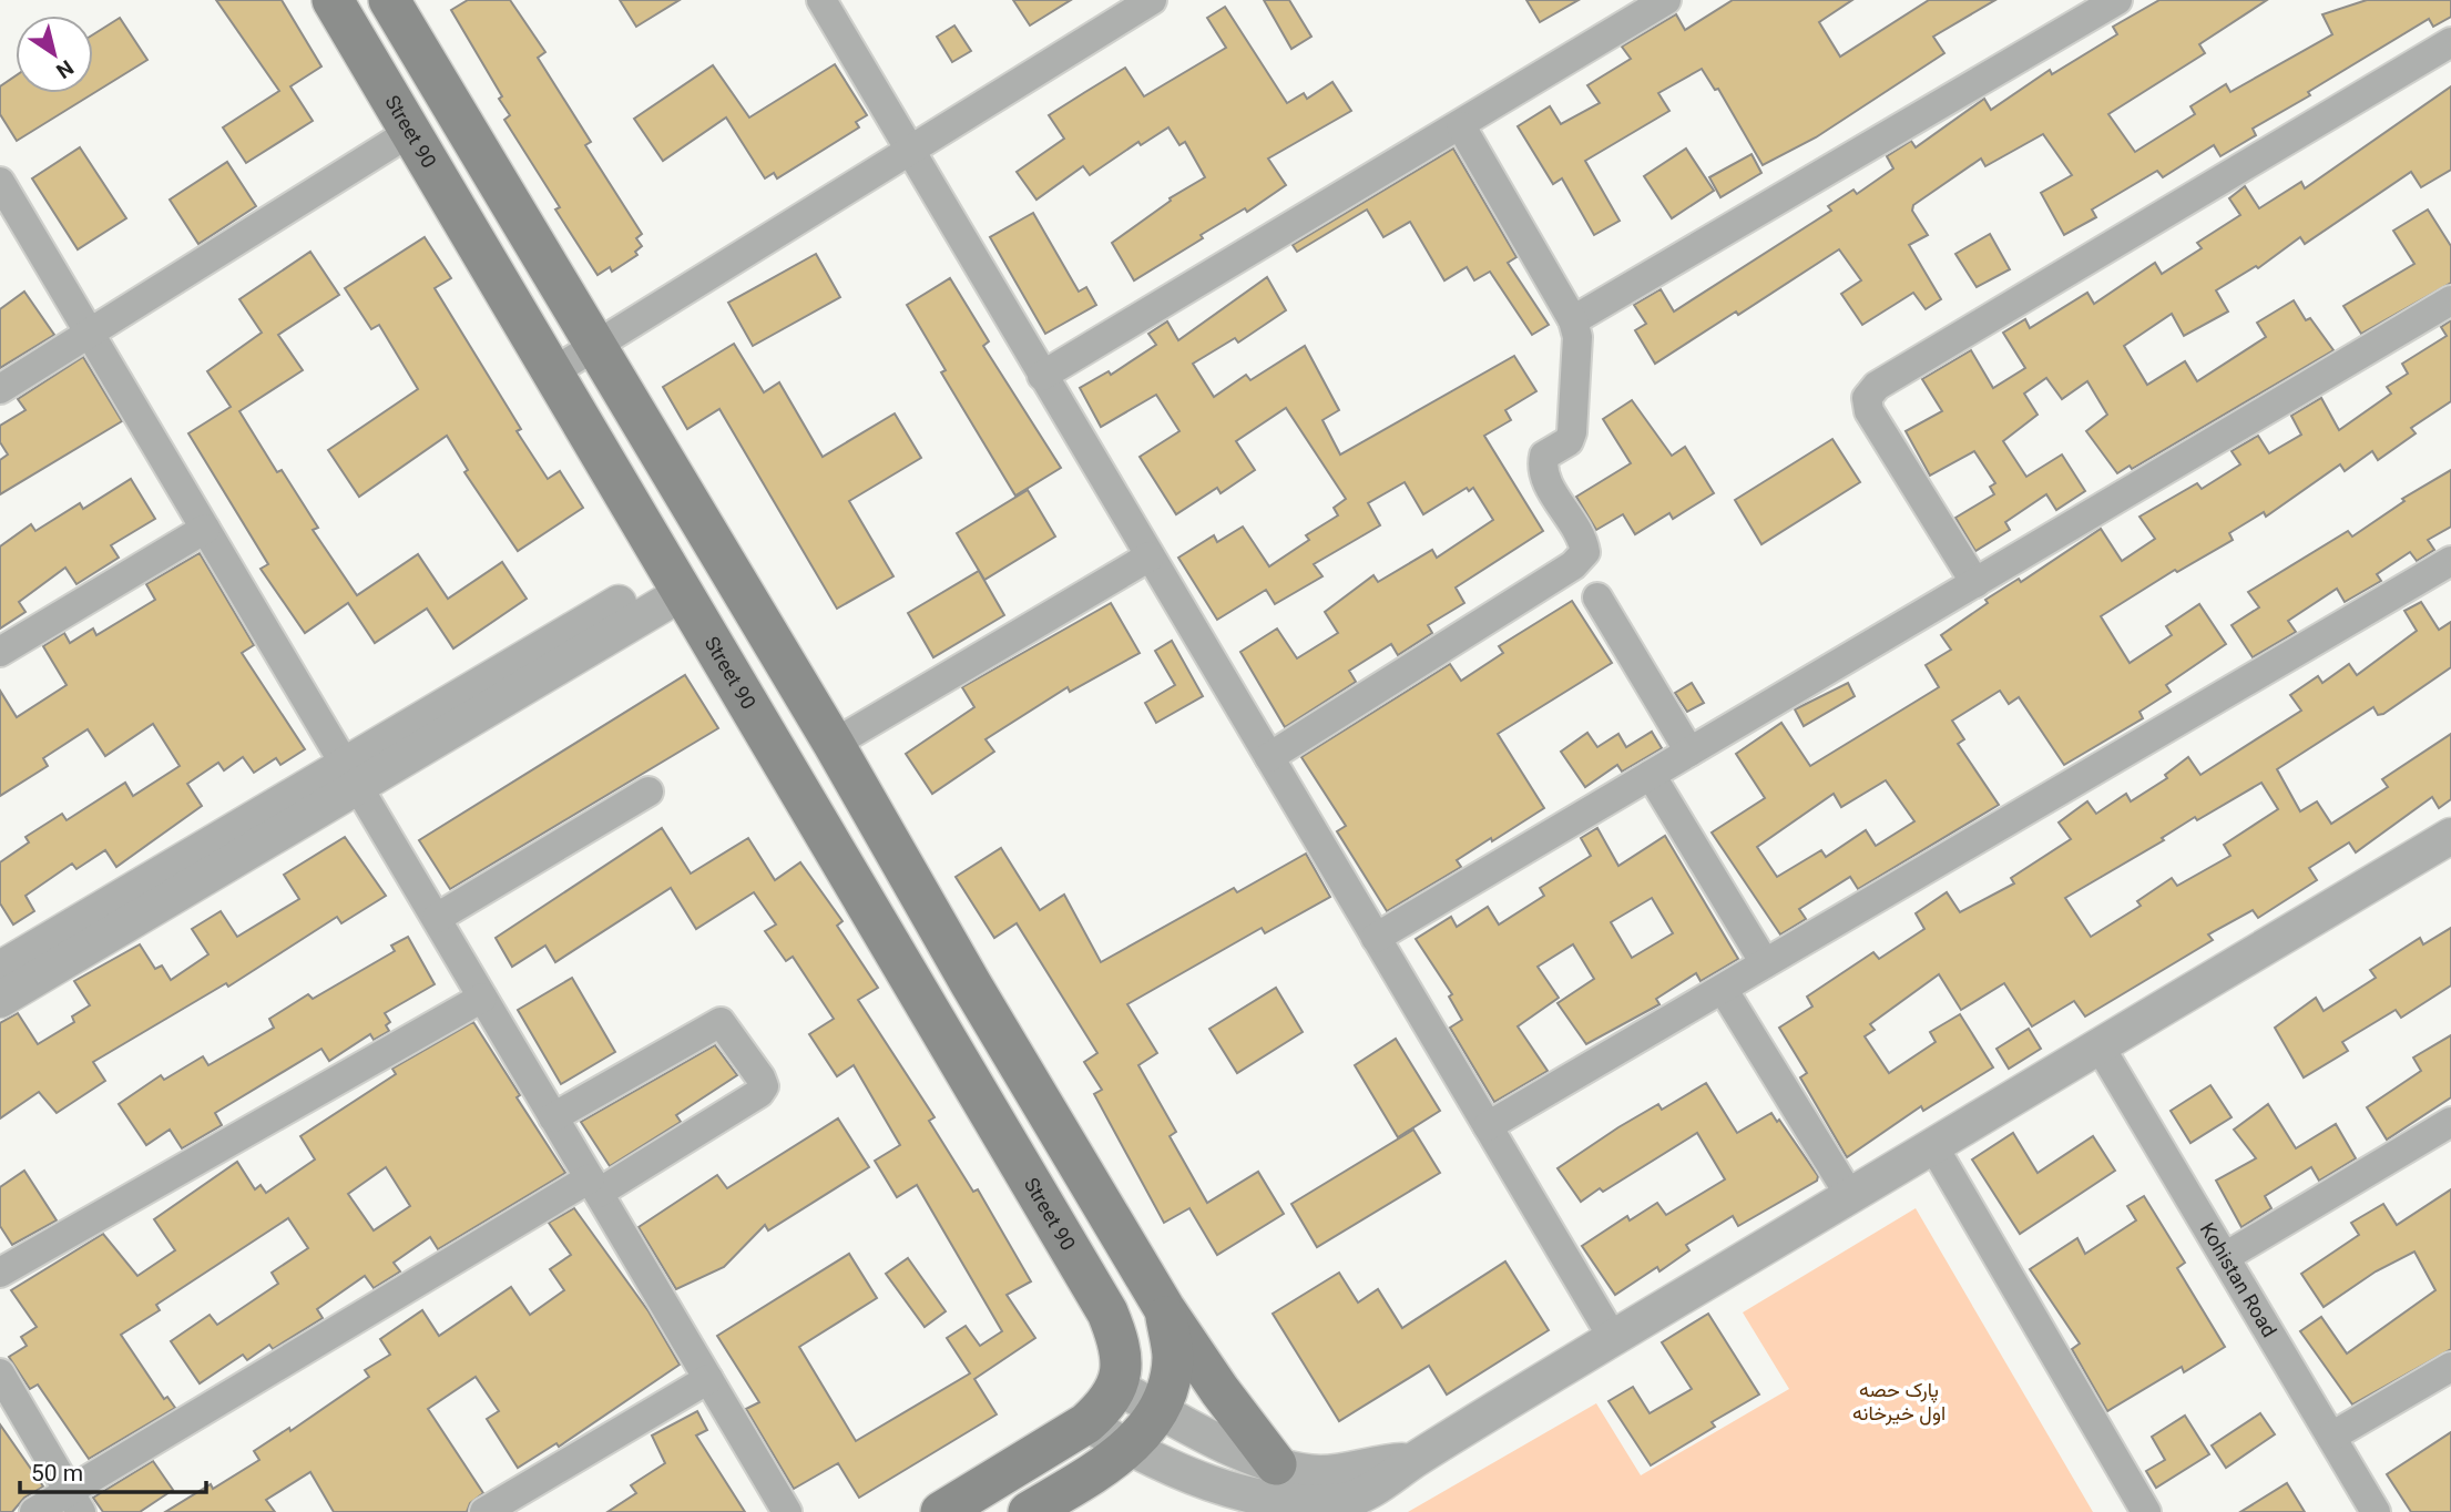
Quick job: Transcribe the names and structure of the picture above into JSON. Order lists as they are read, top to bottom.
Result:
{
  "streets": {
    "main road": ["Street 90"],
    "street": ["Kohistan Road"]
  },
  "parks": ["پارک حصه اول خیرخانه"],
  "scale_bar": "50 m",
  "north": "bottom right"
}
